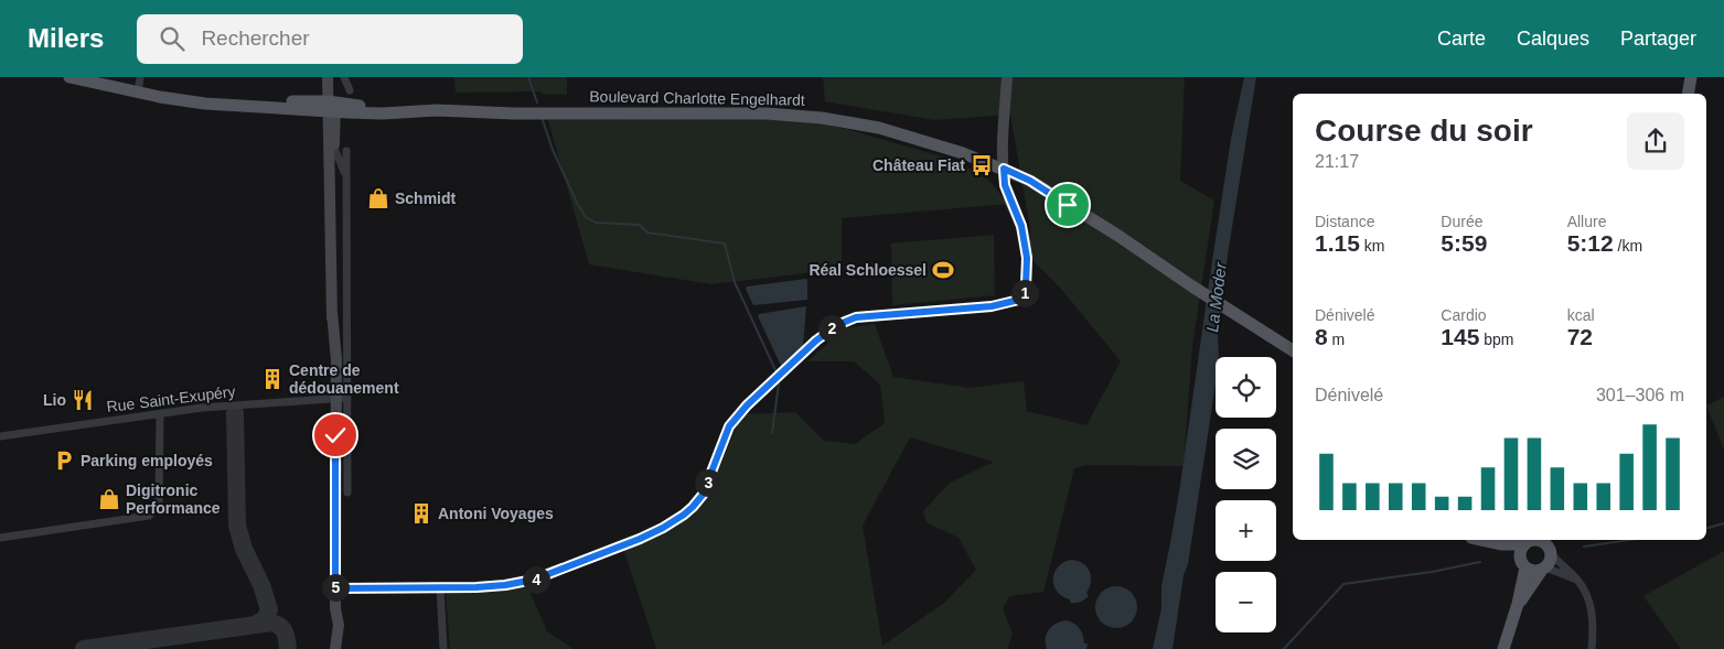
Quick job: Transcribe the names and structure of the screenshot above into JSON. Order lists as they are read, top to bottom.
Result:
{
  "streets": {
    "main road": ["Boulevard Charlotte Engelhardt"],
    "street": ["Rue Saint-Exupéry"]
  },
  "water": ["La Moder"],
  "places": {
    "bus stop": ["Château Fiat"],
    "shop": ["Schmidt", "Digitronic Performance"],
    "sports": ["Réal Schloessel"],
    "building": ["Centre de dédouanement", "Antoni Voyages"],
    "restaurant": ["Lio"],
    "parking": ["Parking employés"]
  },
  "page": {
    "header": "Milers",
    "search": "Rechercher",
    "nav": ["Carte", "Calques", "Partager"],
    "heading": ["Course du soir", "21:17"],
    "stats": [
      ["Distance", "1.15 km"],
      ["Durée", "5:59"],
      ["Allure", "5:12 /km"],
      ["Dénivelé", "8 m"],
      ["Cardio", "145 bpm"],
      ["kcal", "72"]
    ],
    "pins": [
      "1",
      "2",
      "3",
      "4",
      "5"
    ],
    "map_buttons": ["+", "−"],
    "chart": ["Dénivelé", "301–306 m"]
  }
}
